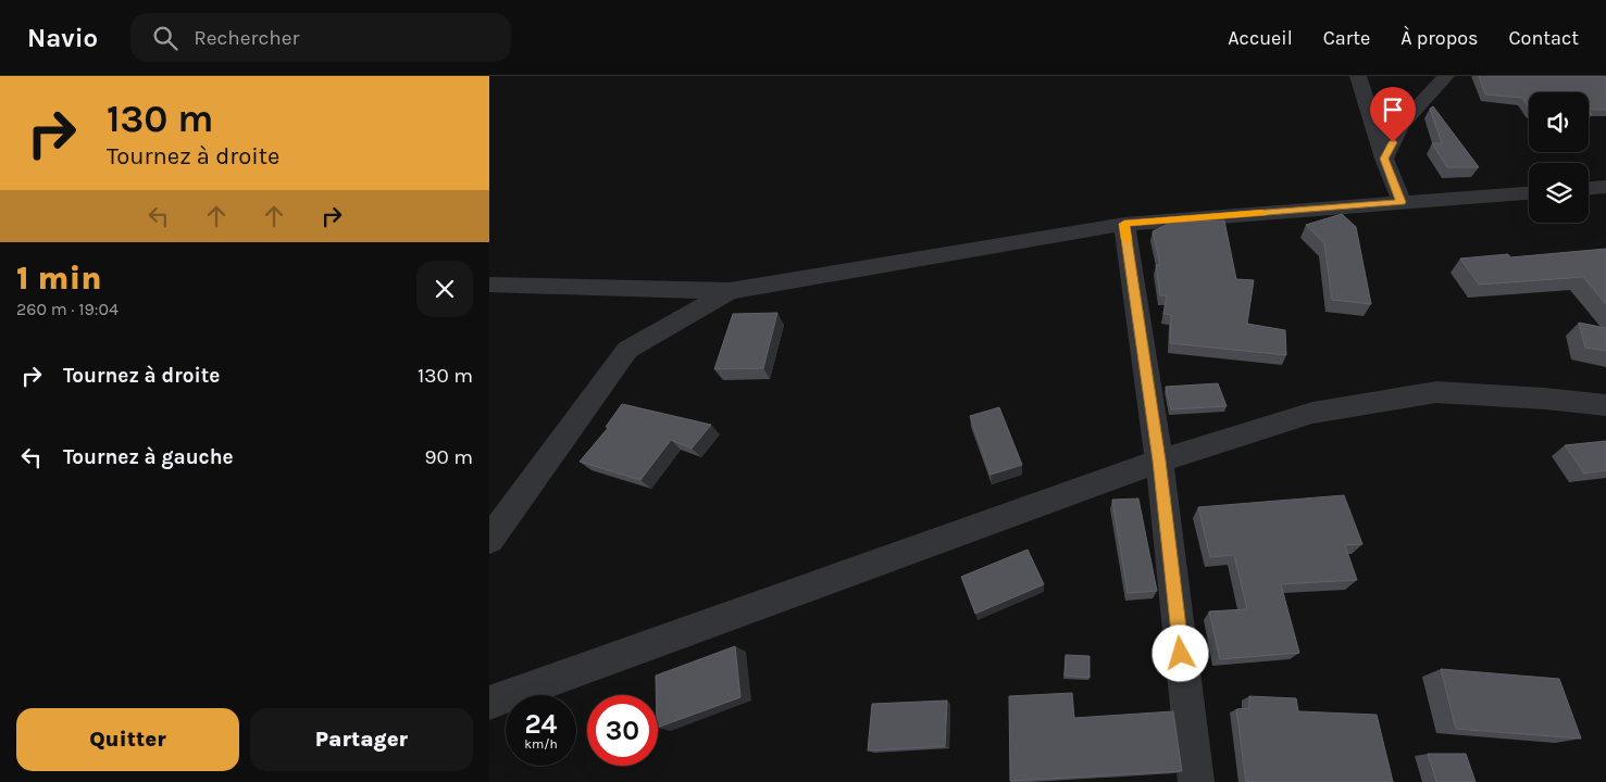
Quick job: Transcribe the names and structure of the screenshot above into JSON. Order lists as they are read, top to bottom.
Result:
{
  "page": {
    "header": "Navio",
    "search": "Rechercher",
    "nav": [
      "Accueil",
      "Carte",
      "À propos",
      "Contact"
    ],
    "turn": ["130 m", "Tournez à droite"],
    "heading": ["1 min", "260 m · 19:04"],
    "list": [
      {
        "name": "Tournez à droite",
        "value": "130 m"
      },
      {
        "name": "Tournez à gauche",
        "value": "90 m"
      }
    ],
    "speed": "24 km/h",
    "limit": "30",
    "buttons": ["Quitter", "Partager"]
  }
}
